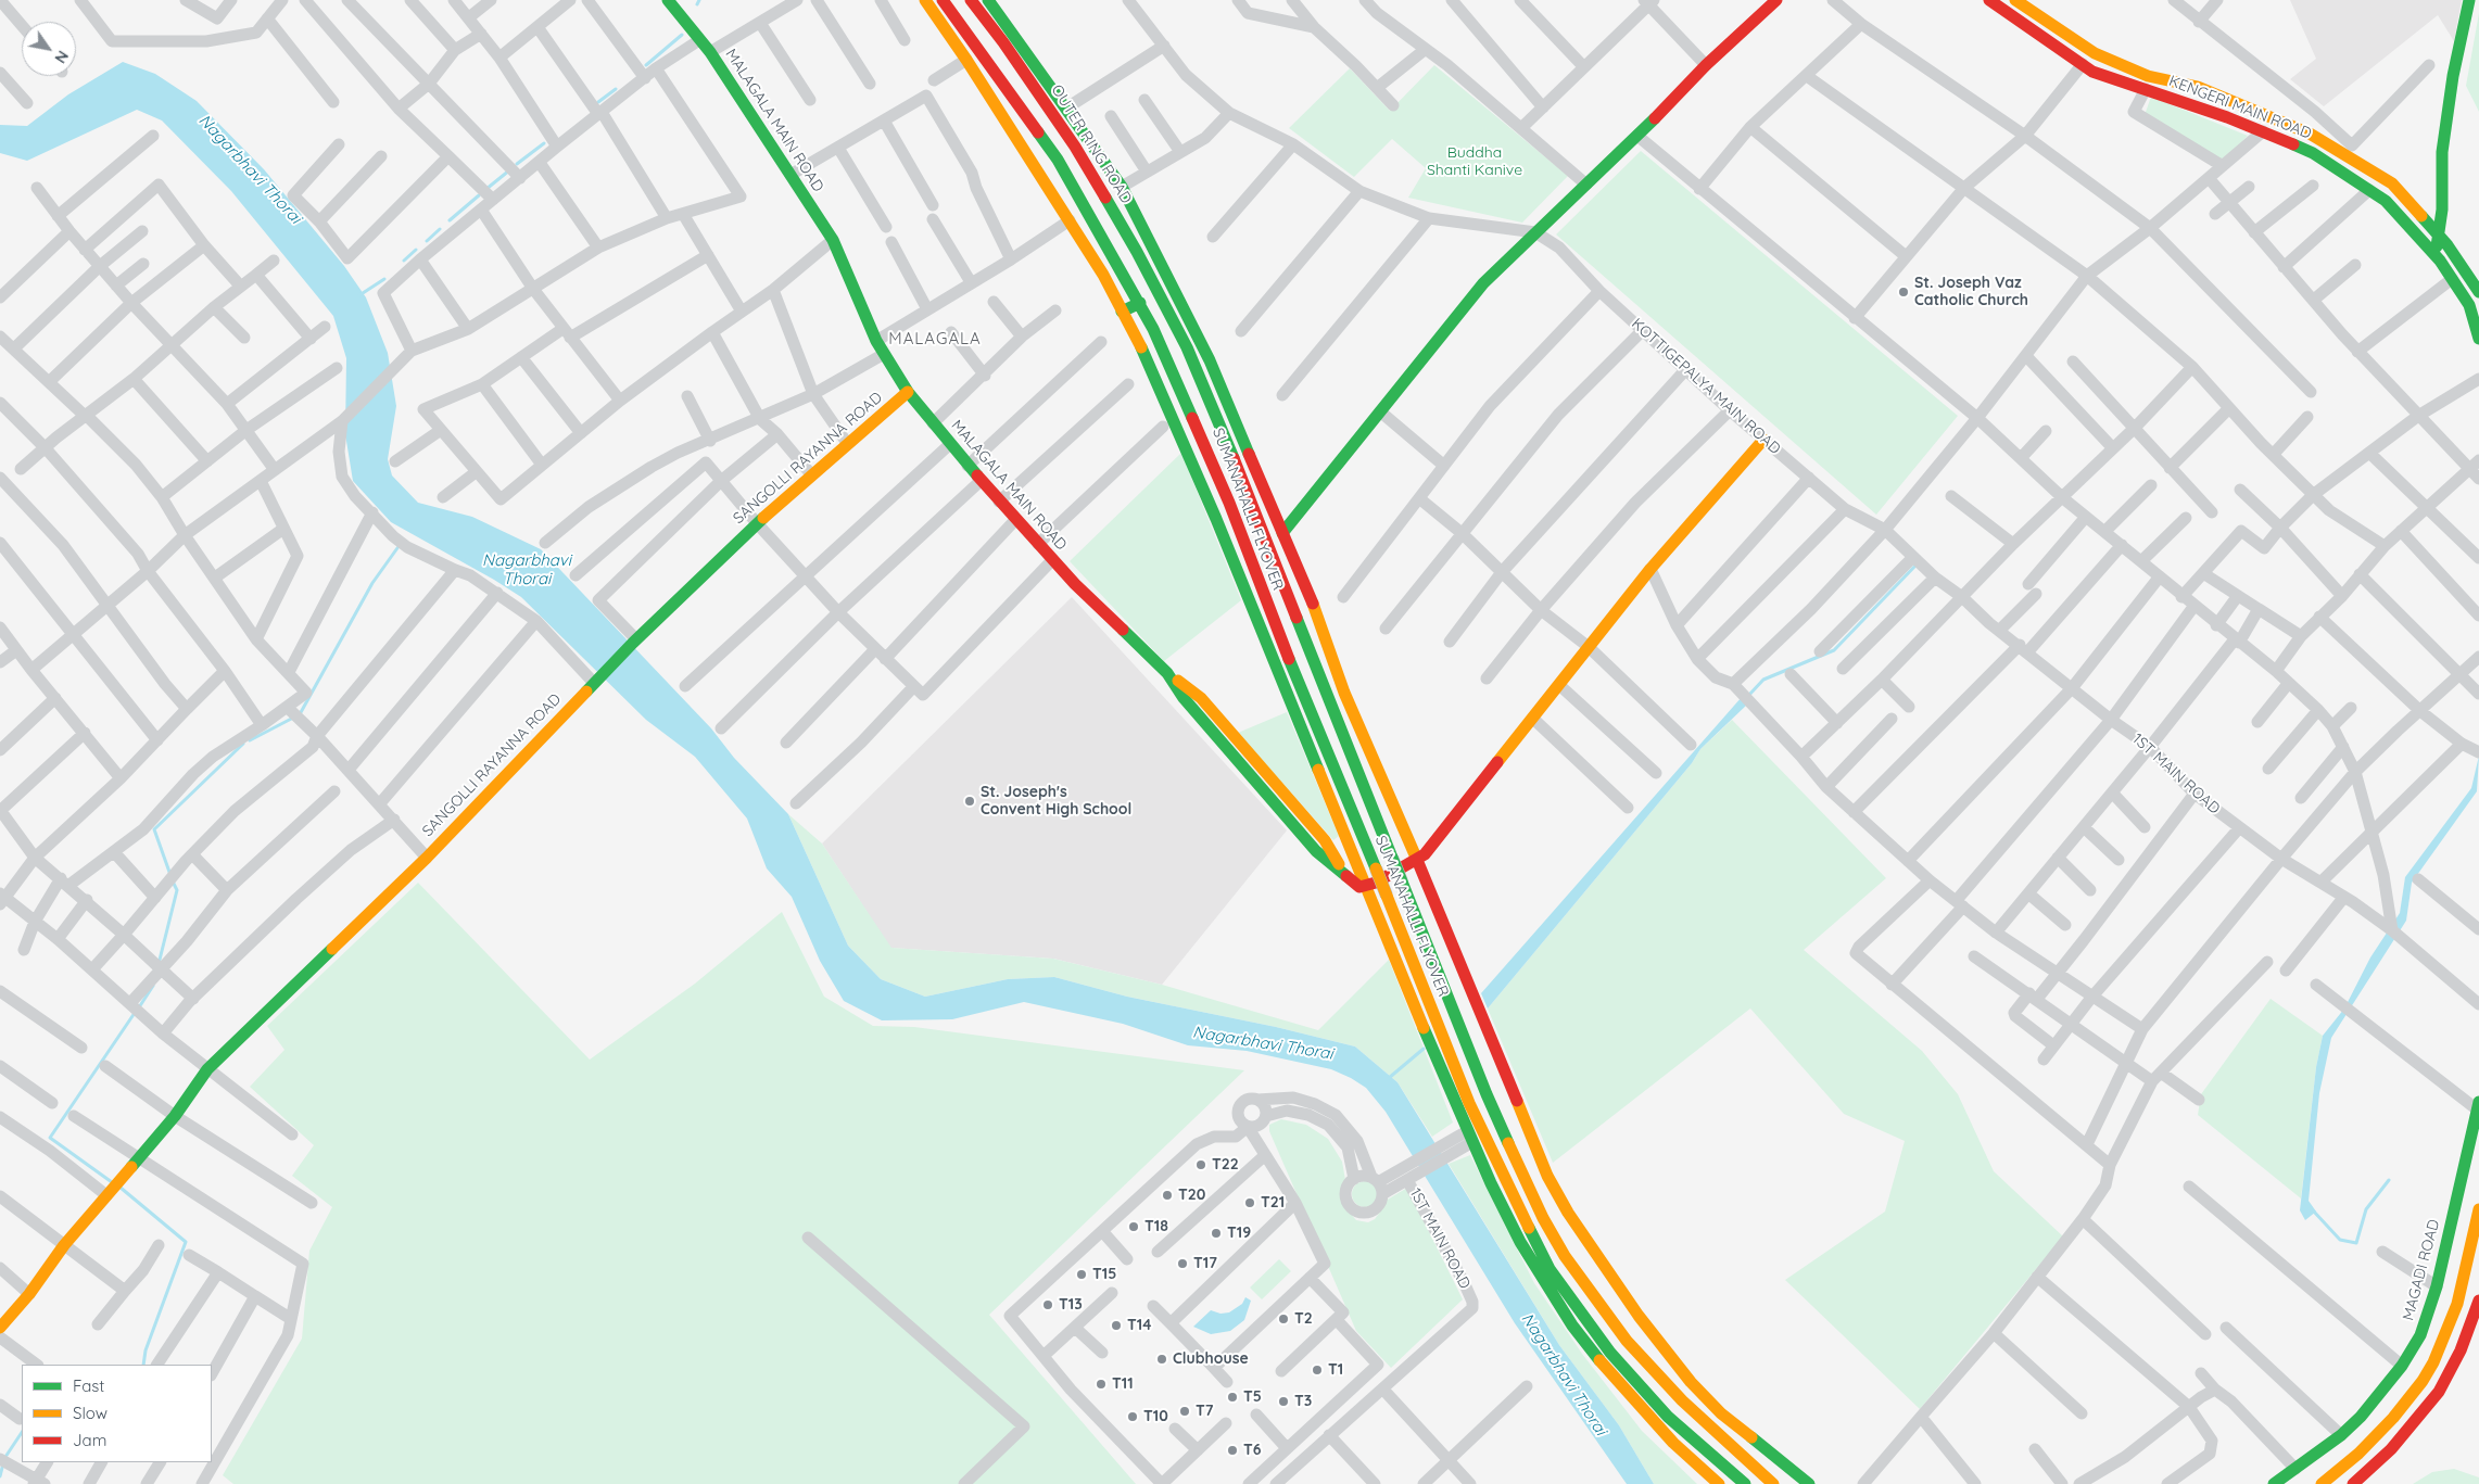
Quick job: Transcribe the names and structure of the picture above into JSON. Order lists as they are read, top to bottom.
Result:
{
  "streets": {
    "main road": [
      "KENGERI MAIN ROAD",
      "MALAGALA MAIN ROAD",
      "OUTER RING ROAD",
      "SANGOLLI RAYANNA ROAD",
      "SUMANAHALLI FLYOVER",
      "MAGADI ROAD"
    ],
    "street": ["KOTTIGEPALYA MAIN ROAD", "1ST MAIN ROAD"]
  },
  "crossings": [
    ["MALAGALA MAIN ROAD", "SANGOLLI RAYANNA ROAD"],
    ["OUTER RING ROAD", "SUMANAHALLI FLYOVER"],
    ["KOTTIGEPALYA MAIN ROAD", "1ST MAIN ROAD"]
  ],
  "districts": ["MALAGALA"],
  "water": ["Nagarbhavi Thorai"],
  "parks": ["Buddha Shanti Kanive"],
  "places": [
    "St. Joseph Vaz Catholic Church",
    "St. Joseph's Convent High School",
    "T22",
    "T20",
    "T21",
    "T18",
    "T19",
    "T17",
    "T15",
    "T13",
    "T2",
    "T14",
    "Clubhouse",
    "T1",
    "T11",
    "T5",
    "T3",
    "T7",
    "T10",
    "T6"
  ],
  "legend": ["Fast", "Slow", "Jam"],
  "north": "bottom right"
}
